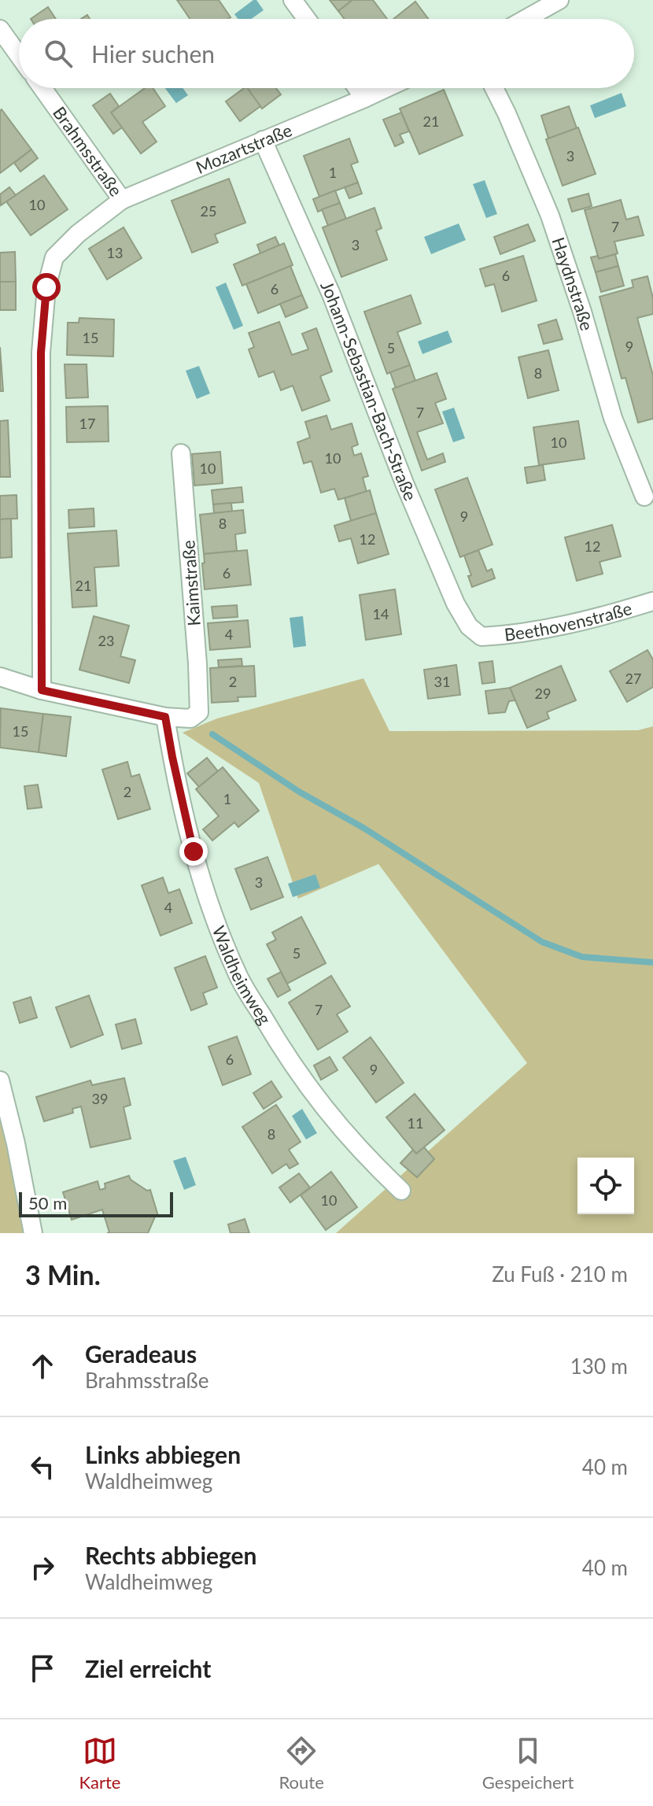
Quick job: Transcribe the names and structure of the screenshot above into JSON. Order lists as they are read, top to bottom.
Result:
{
  "streets": {
    "street": [
      "Mozartstraße",
      "Brahmsstraße",
      "Haydnstraße",
      "Johann-Sebastian-Bach-Straße",
      "Kaimstraße",
      "Beethovenstraße",
      "Waldheimweg"
    ]
  },
  "crossings": [
    ["Mozartstraße", "Brahmsstraße"],
    ["Mozartstraße", "Johann-Sebastian-Bach-Straße"],
    ["Johann-Sebastian-Bach-Straße", "Beethovenstraße"],
    ["Kaimstraße", "Waldheimweg"]
  ],
  "house_numbers": [
    "21",
    "3",
    "1",
    "10",
    "25",
    "7",
    "3",
    "13",
    "6",
    "6",
    "15",
    "9",
    "5",
    "8",
    "7",
    "17",
    "10",
    "10",
    "10",
    "9",
    "8",
    "12",
    "12",
    "6",
    "21",
    "14",
    "4",
    "23",
    "27",
    "2",
    "31",
    "29",
    "15",
    "2",
    "1",
    "3",
    "4",
    "5",
    "7",
    "6",
    "9",
    "39",
    "11",
    "8",
    "10"
  ],
  "scale_bar": "50 m",
  "page": {
    "search": "Hier suchen",
    "scale": "50 m",
    "heading": ["3 Min.", "Zu Fuß · 210 m"],
    "list": [
      ["Geradeaus", "Brahmsstraße", "130 m"],
      ["Links abbiegen", "Waldheimweg", "40 m"],
      ["Rechts abbiegen", "Waldheimweg", "40 m"],
      "Ziel erreicht"
    ],
    "nav": ["Karte", "Route", "Gespeichert"]
  }
}
